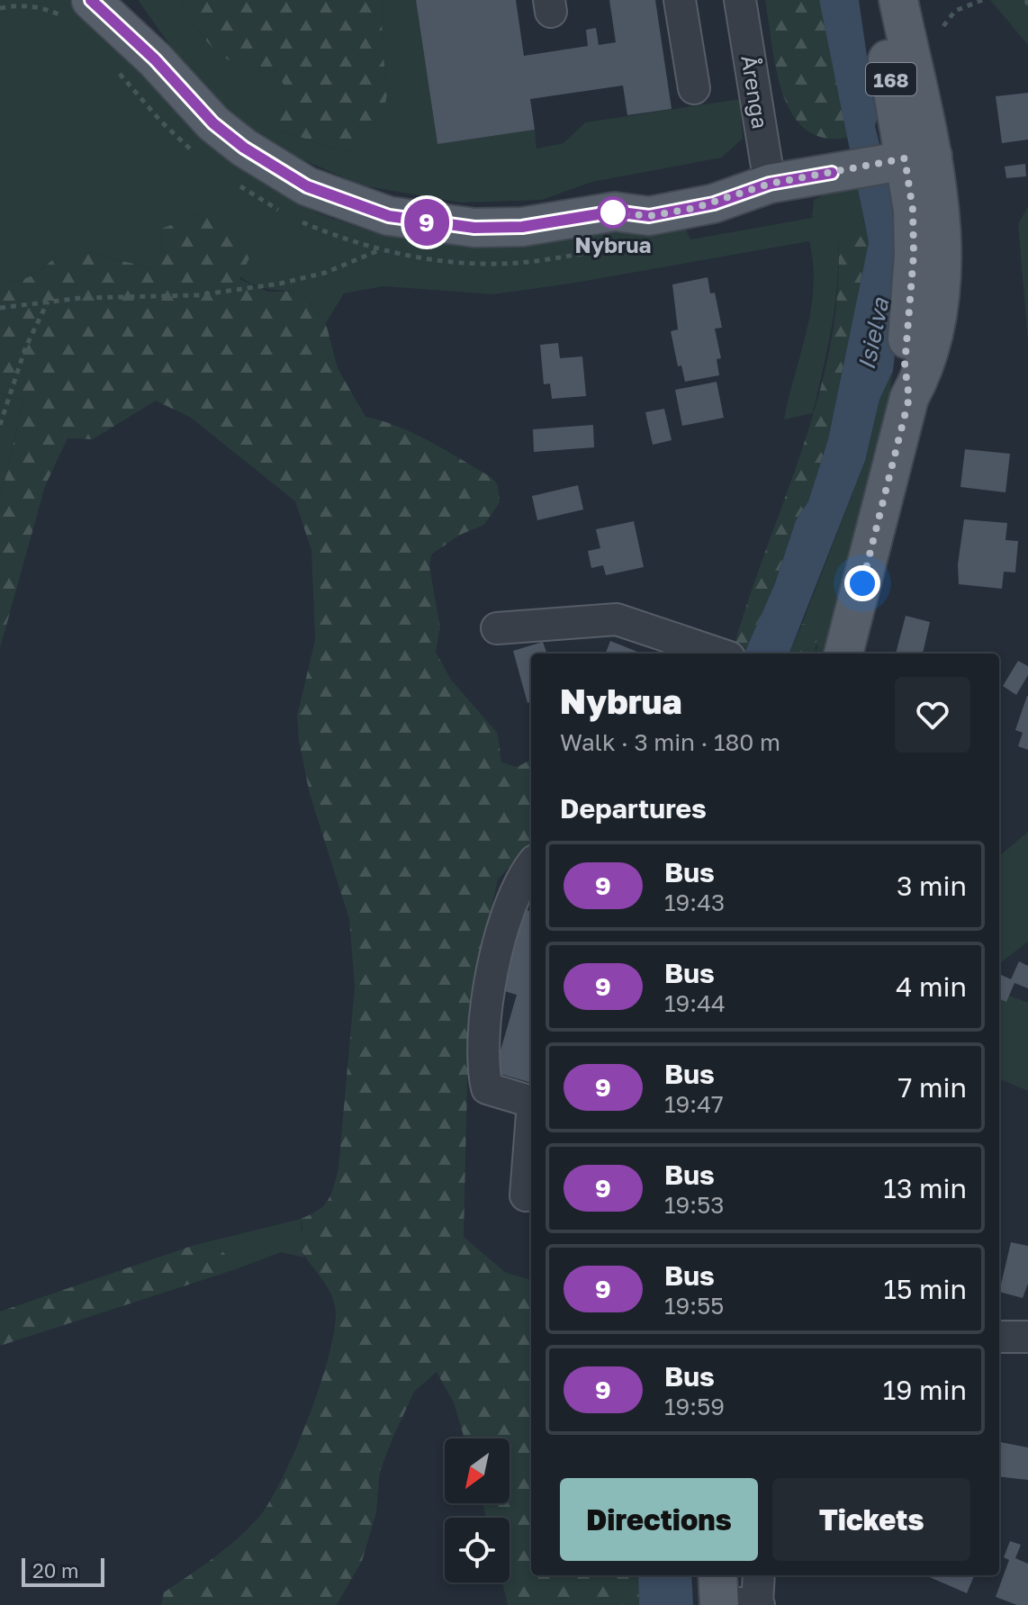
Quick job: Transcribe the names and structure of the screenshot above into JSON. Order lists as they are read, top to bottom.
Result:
{
  "streets": {
    "main road": ["168"],
    "street": ["Årenga"]
  },
  "water": ["Isielva"],
  "places": ["Nybrua"],
  "lines": ["bus line 9"],
  "scale_bar": "20 m",
  "north": "bottom left",
  "page": {
    "on_map": "9",
    "heading": [
      ["Nybrua", "Walk · 3 min · 180 m"],
      "Departures"
    ],
    "list": [
      {
        "mark": "9",
        "name": "Bus",
        "note": "19:43",
        "value": "3 min"
      },
      {
        "mark": "9",
        "name": "Bus",
        "note": "19:44",
        "value": "4 min"
      },
      {
        "mark": "9",
        "name": "Bus",
        "note": "19:47",
        "value": "7 min"
      },
      {
        "mark": "9",
        "name": "Bus",
        "note": "19:53",
        "value": "13 min"
      },
      {
        "mark": "9",
        "name": "Bus",
        "note": "19:55",
        "value": "15 min"
      },
      {
        "mark": "9",
        "name": "Bus",
        "note": "19:59",
        "value": "19 min"
      }
    ],
    "buttons": ["Directions", "Tickets"],
    "scale": "20 m"
  }
}
